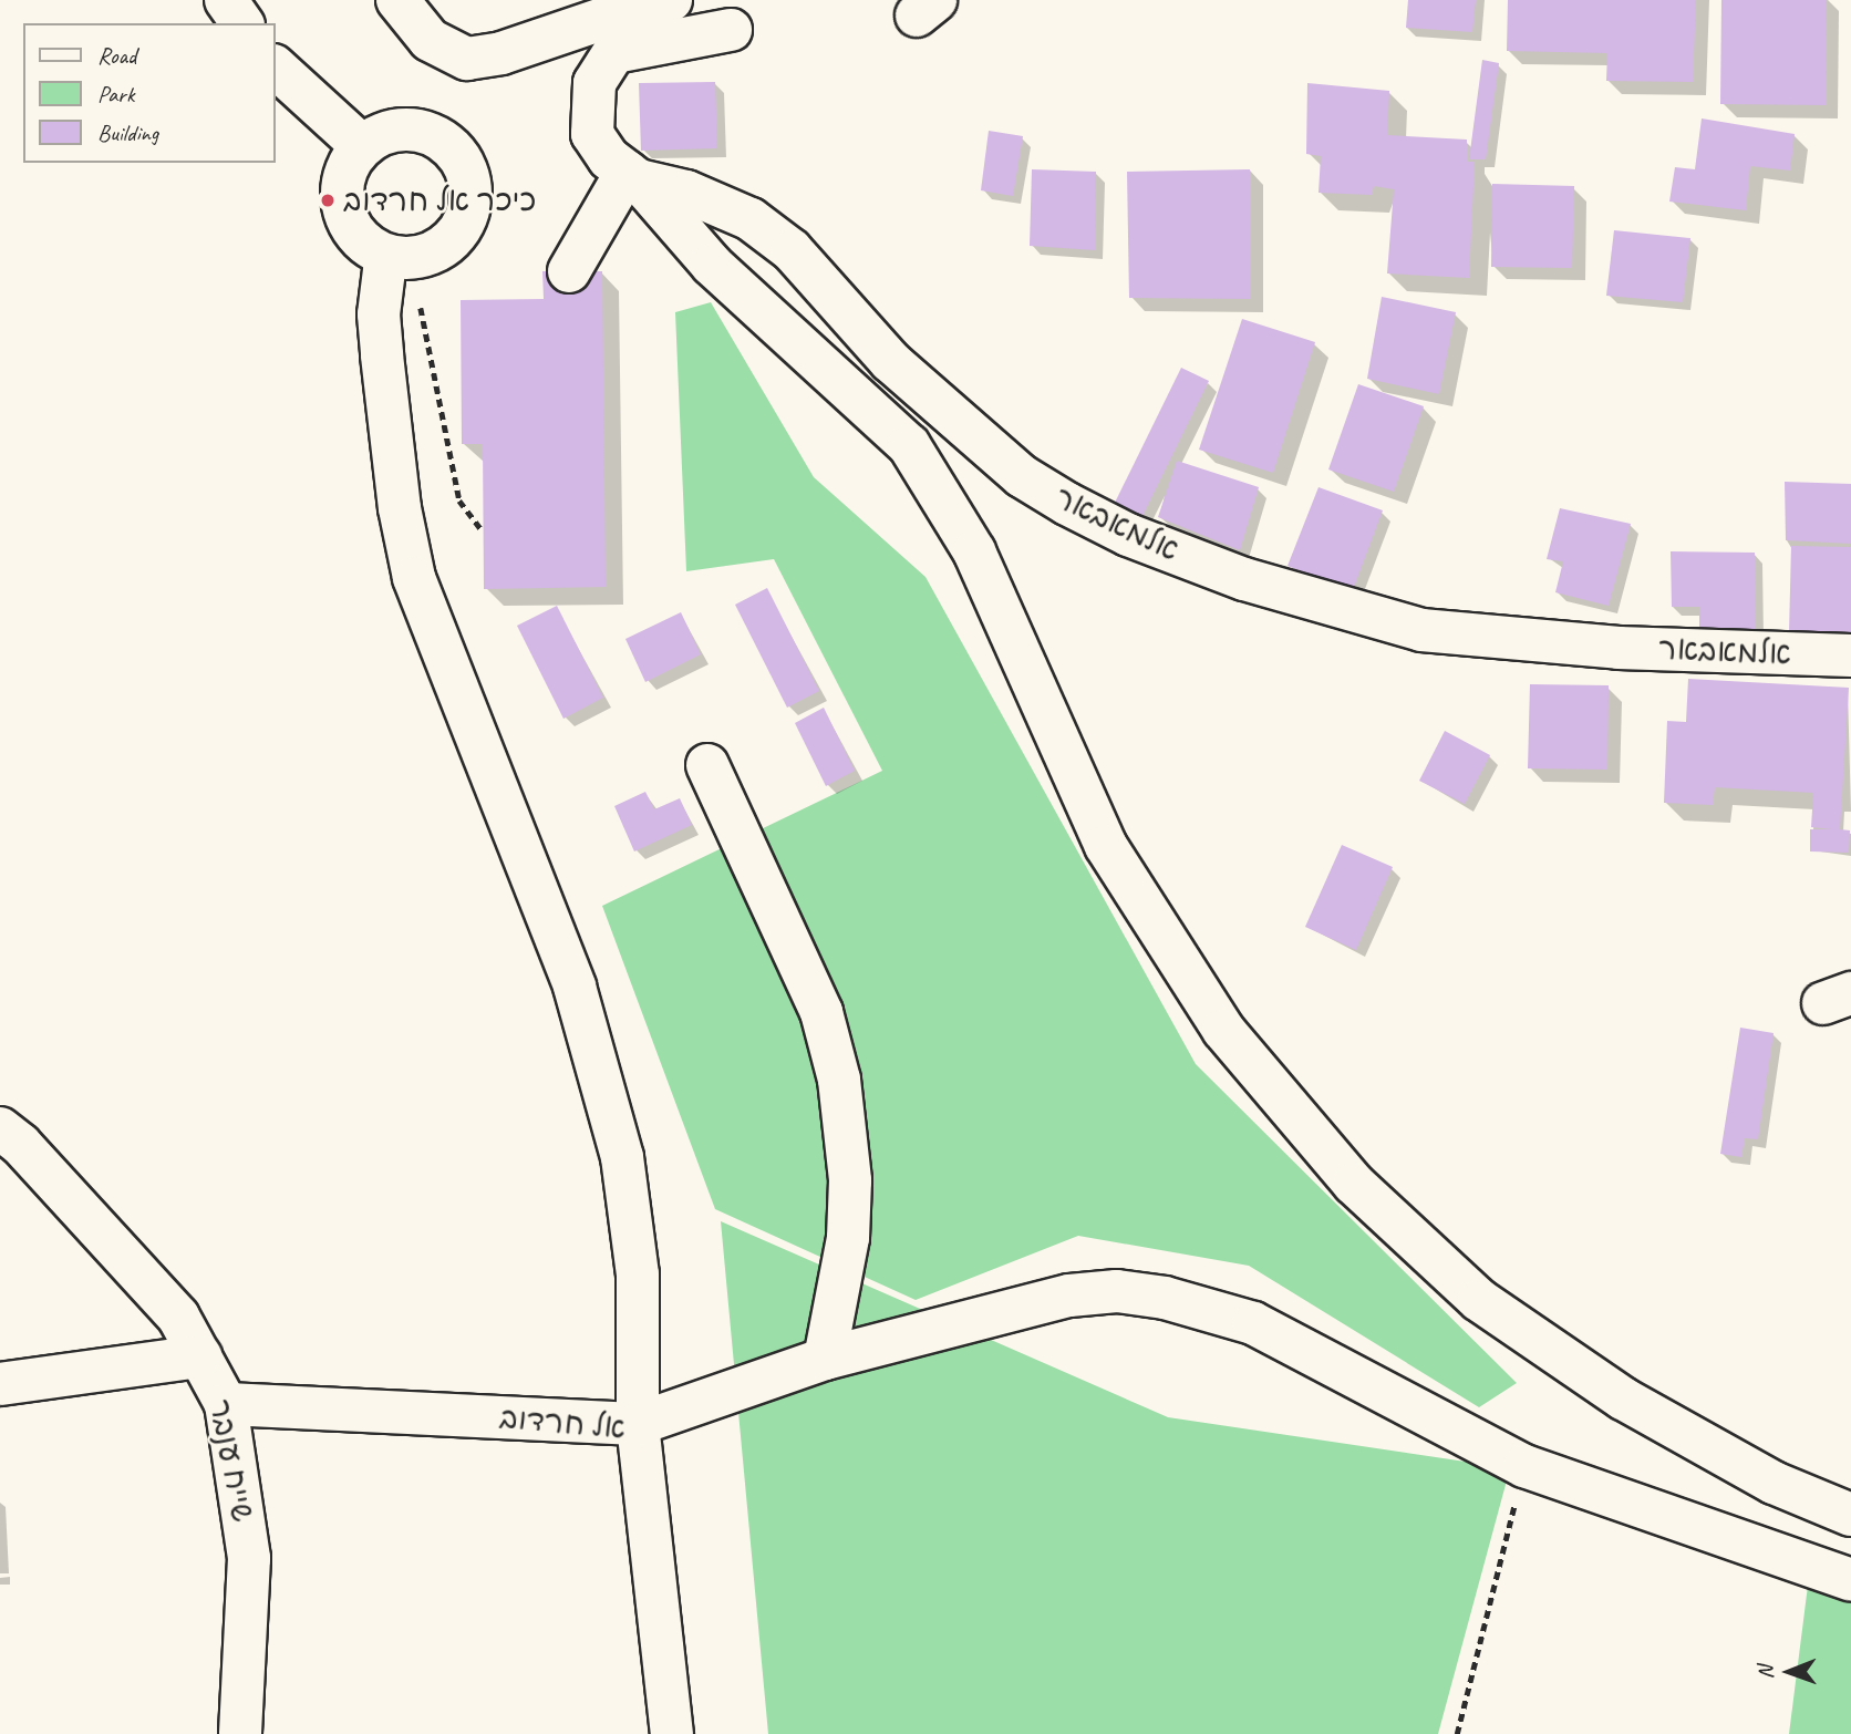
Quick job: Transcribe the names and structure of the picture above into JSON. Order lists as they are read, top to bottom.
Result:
{
  "streets": {
    "street": ["אלמאבאר", "אל חרדוב", "שייח ענבר"]
  },
  "crossings": [
    ["אל חרדוב", "שייח ענבר"]
  ],
  "places": ["כיכר אל חרדוב"],
  "legend": ["Road", "Park", "Building"],
  "north": "left"
}
